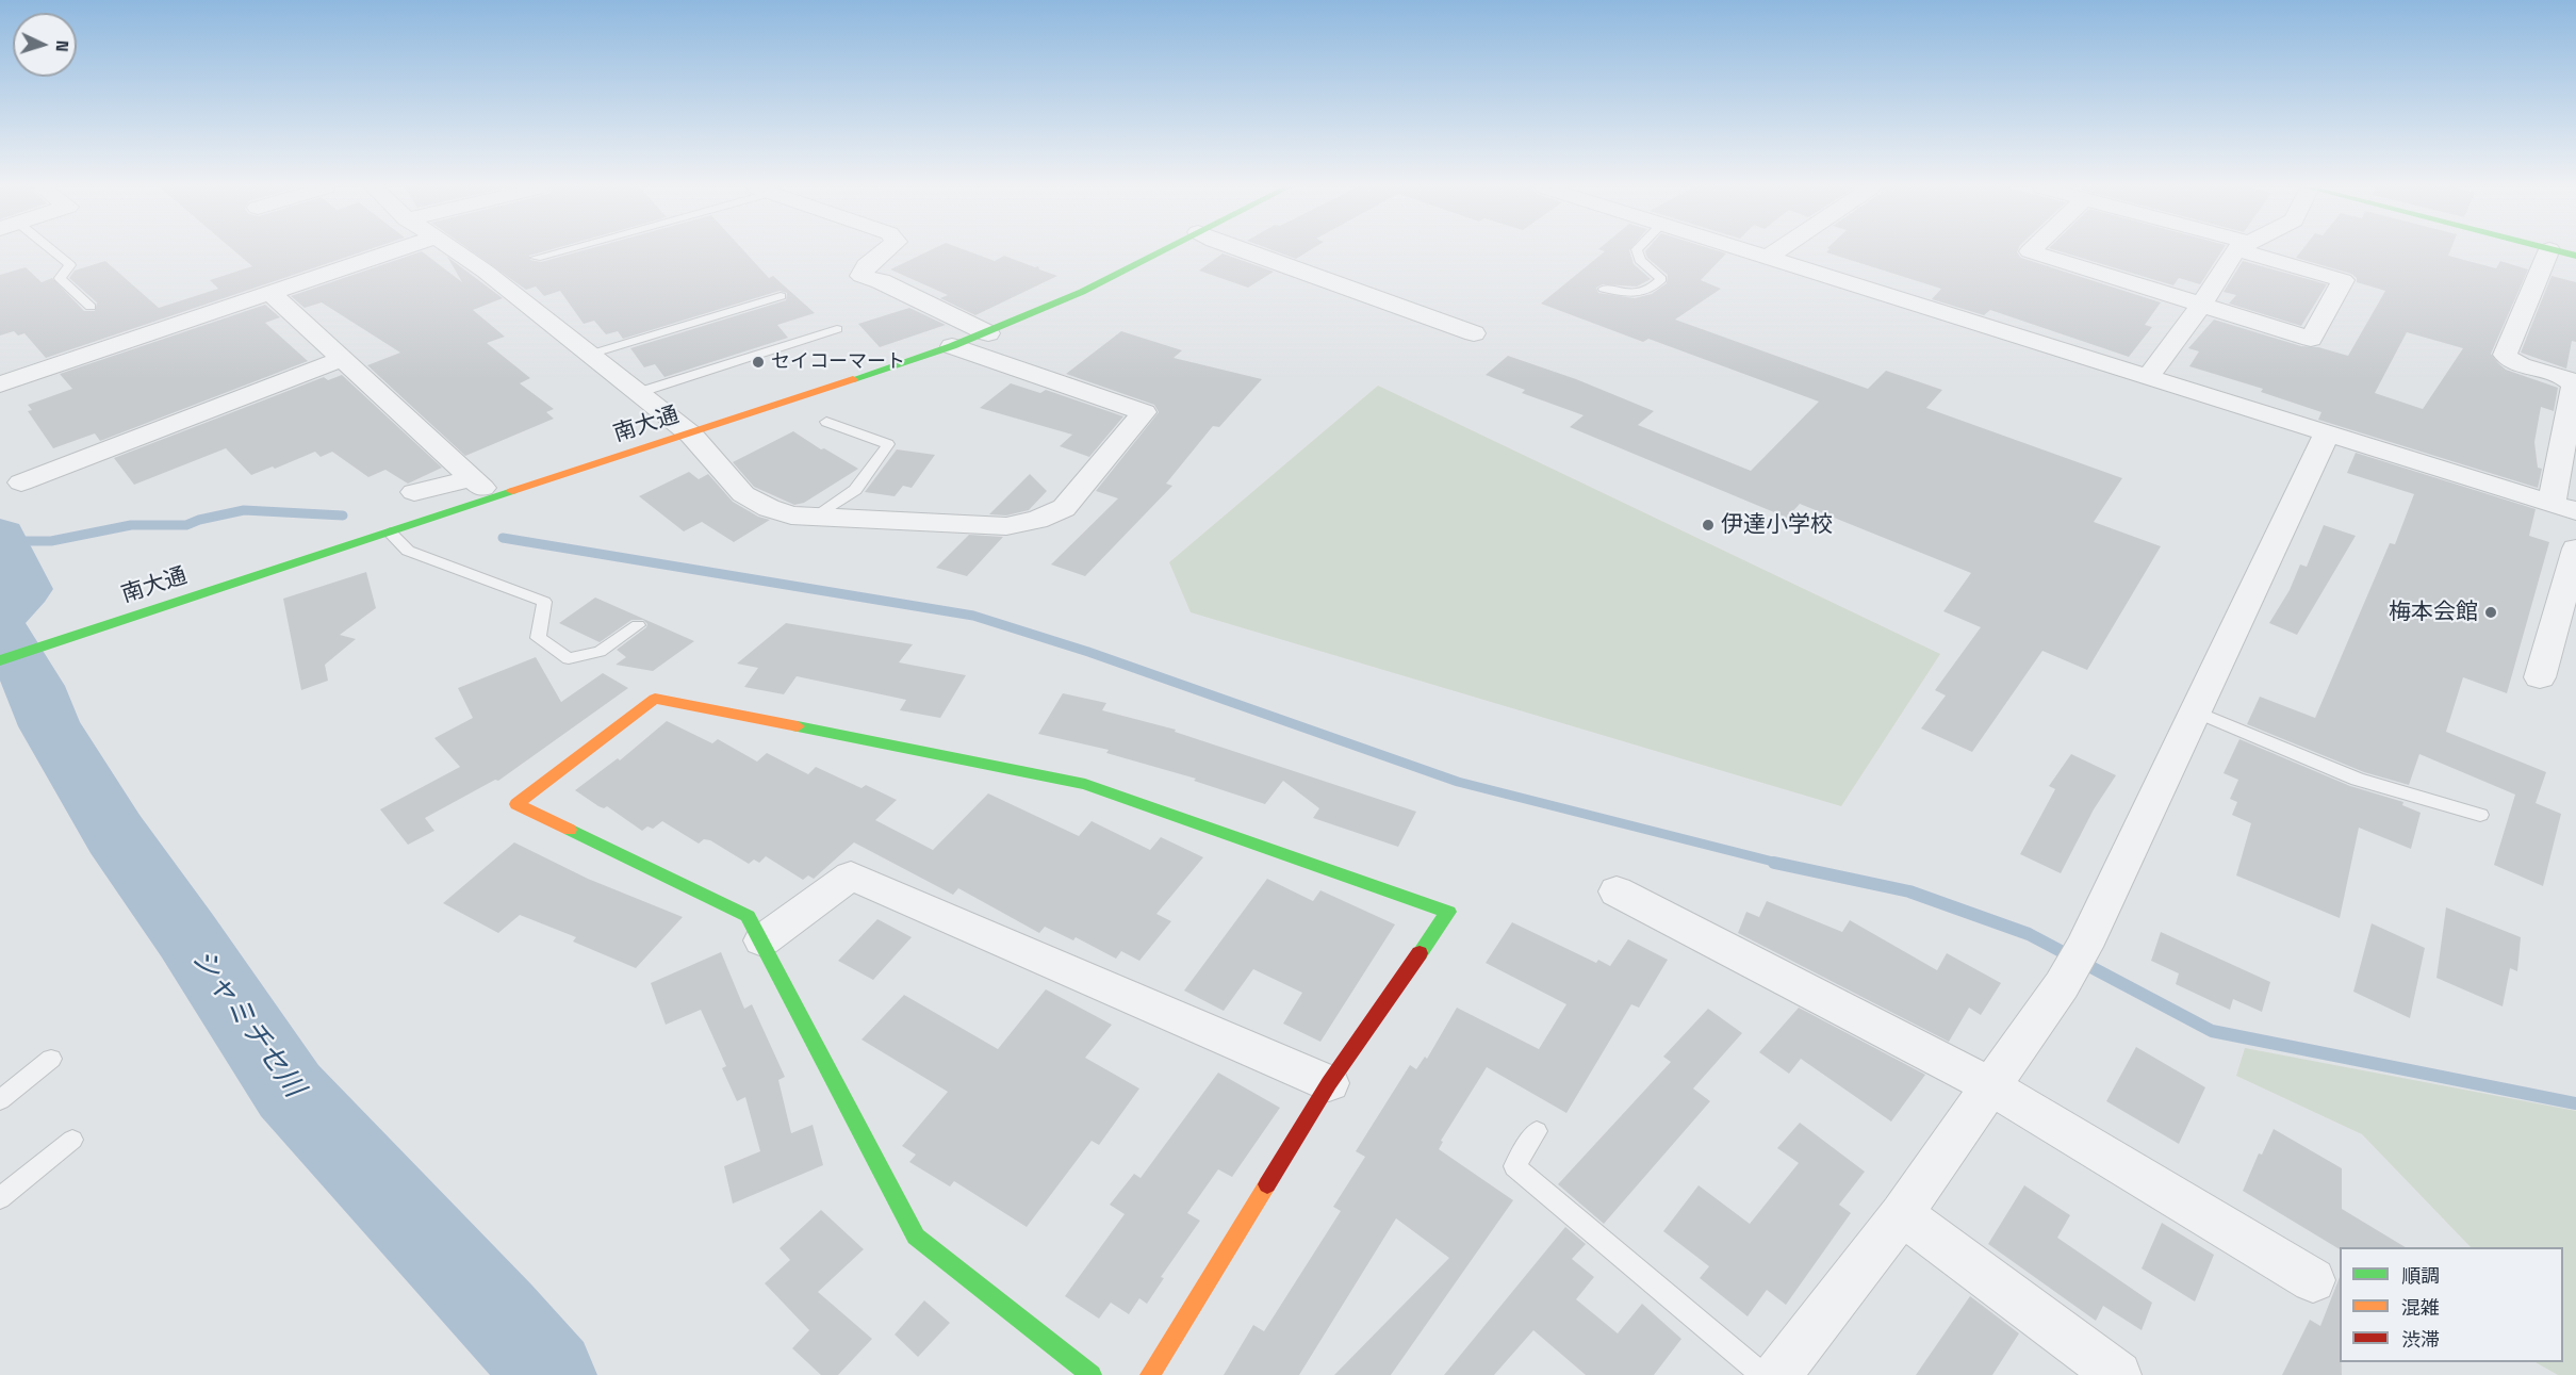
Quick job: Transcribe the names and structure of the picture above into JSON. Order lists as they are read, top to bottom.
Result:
{
  "streets": {
    "street": ["南大通"]
  },
  "water": ["シャミチセ川"],
  "places": ["セイコーマート", "伊達小学校", "梅本会館"],
  "legend": ["順調", "混雑", "渋滞"],
  "north": "right"
}
